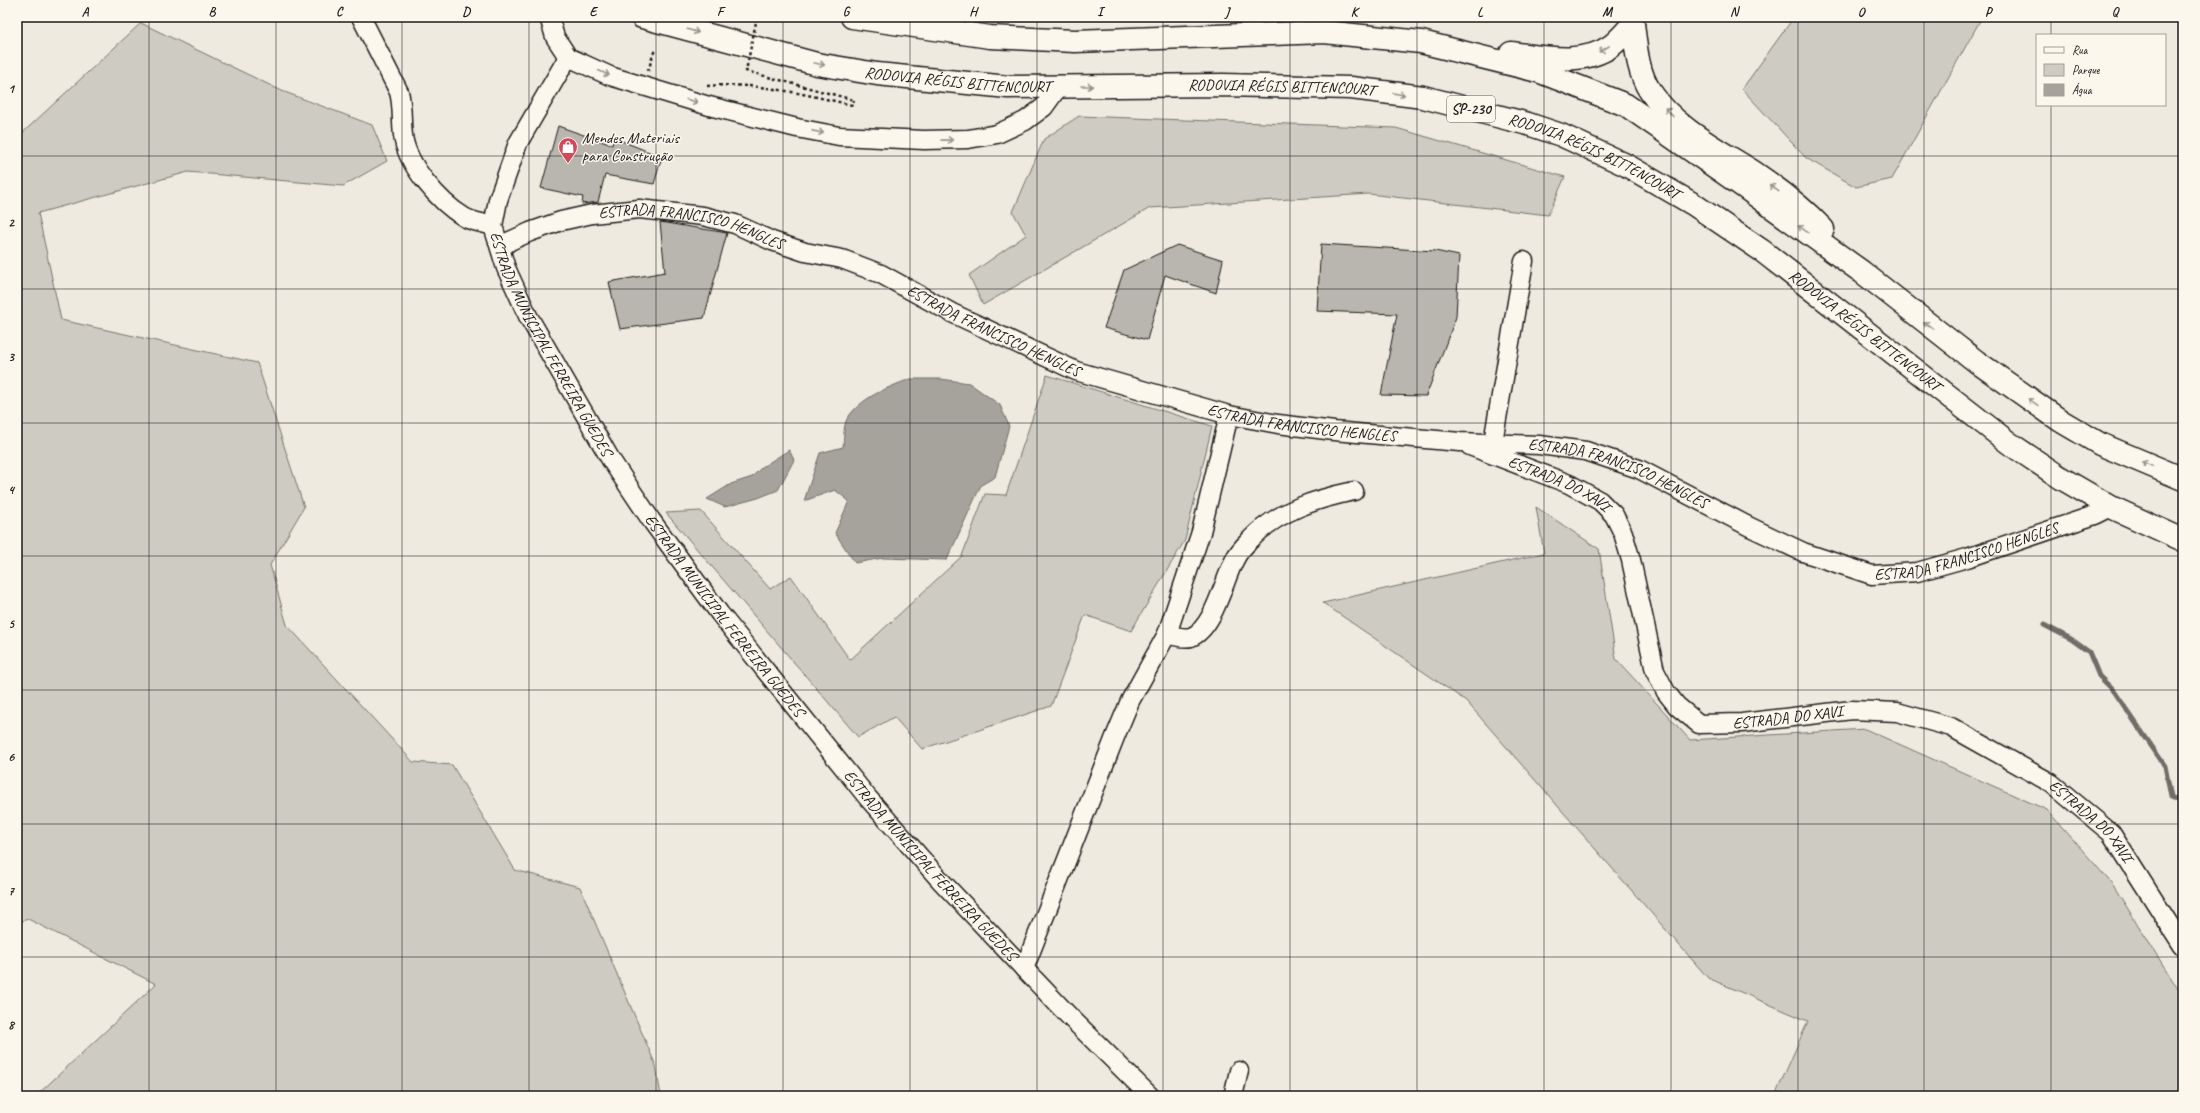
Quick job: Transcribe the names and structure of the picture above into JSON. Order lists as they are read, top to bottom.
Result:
{
  "streets": {
    "highway": ["RODOVIA RÉGIS BITTENCOURT", "SP-230"],
    "street": ["ESTRADA FRANCISCO HENGLES", "ESTRADA MUNICIPAL FERREIRA GUEDES", "ESTRADA DO XAVI"]
  },
  "crossings": [
    ["RODOVIA RÉGIS BITTENCOURT", "ESTRADA FRANCISCO HENGLES"],
    ["ESTRADA FRANCISCO HENGLES", "ESTRADA MUNICIPAL FERREIRA GUEDES"],
    ["ESTRADA FRANCISCO HENGLES", "ESTRADA DO XAVI"]
  ],
  "places": {
    "shop": ["Mendes Materiais para Construção"]
  },
  "legend": ["Rua", "Parque", "Água"],
  "grid": {
    "columns": [
      "A",
      "B",
      "C",
      "D",
      "E",
      "F",
      "G",
      "H",
      "I",
      "J",
      "K",
      "L",
      "M",
      "N",
      "O",
      "P",
      "Q"
    ],
    "rows": [
      "1",
      "2",
      "3",
      "4",
      "5",
      "6",
      "7",
      "8"
    ]
  }
}
